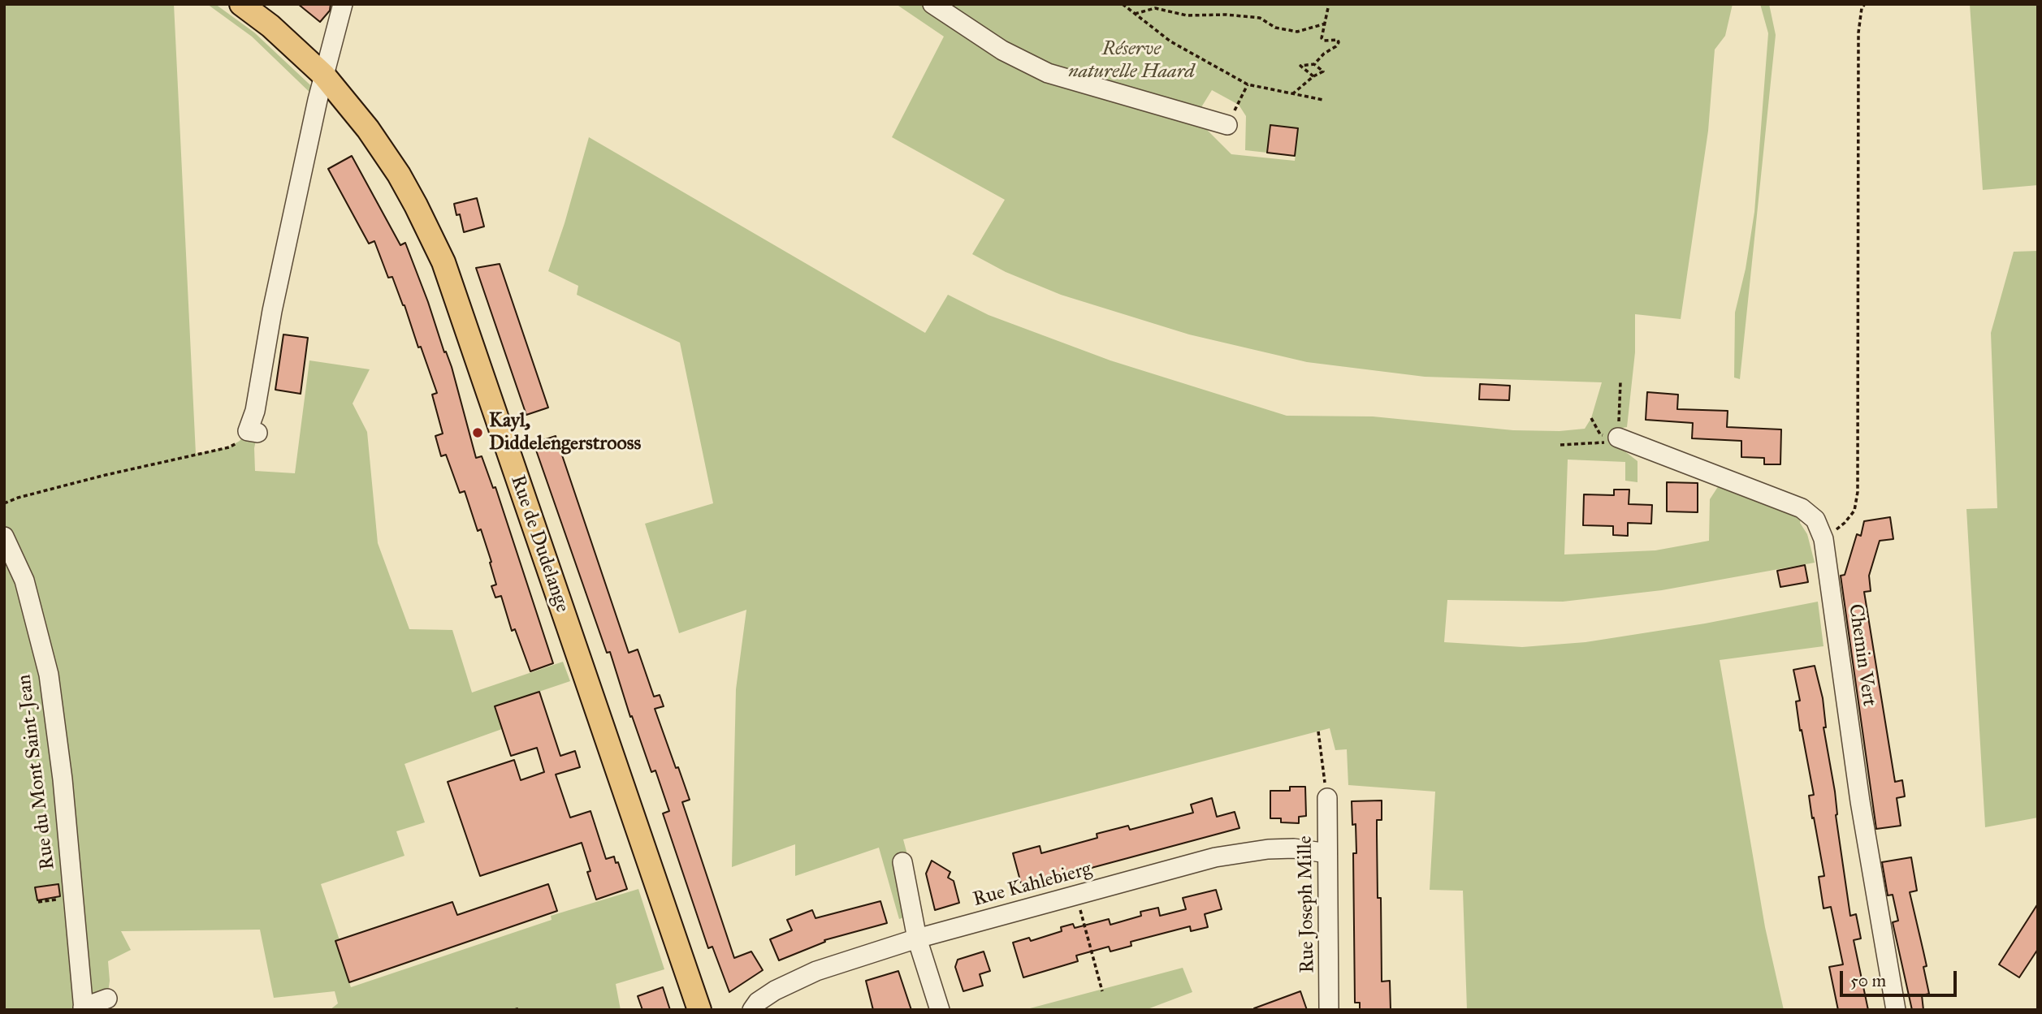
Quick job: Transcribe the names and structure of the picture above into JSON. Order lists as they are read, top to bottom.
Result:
{
  "streets": {
    "main road": ["Rue de Dudelange"],
    "street": [
      "Chemin Vert",
      "Rue du Mont Saint-Jean",
      "Rue Kahlebierg",
      "Rue Joseph Mille"
    ]
  },
  "crossings": [
    ["Rue Kahlebierg", "Rue Joseph Mille"]
  ],
  "parks": ["Réserve naturelle Haard"],
  "places": ["Kayl, Diddelengerstrooss"],
  "scale_bar": "50 m"
}
